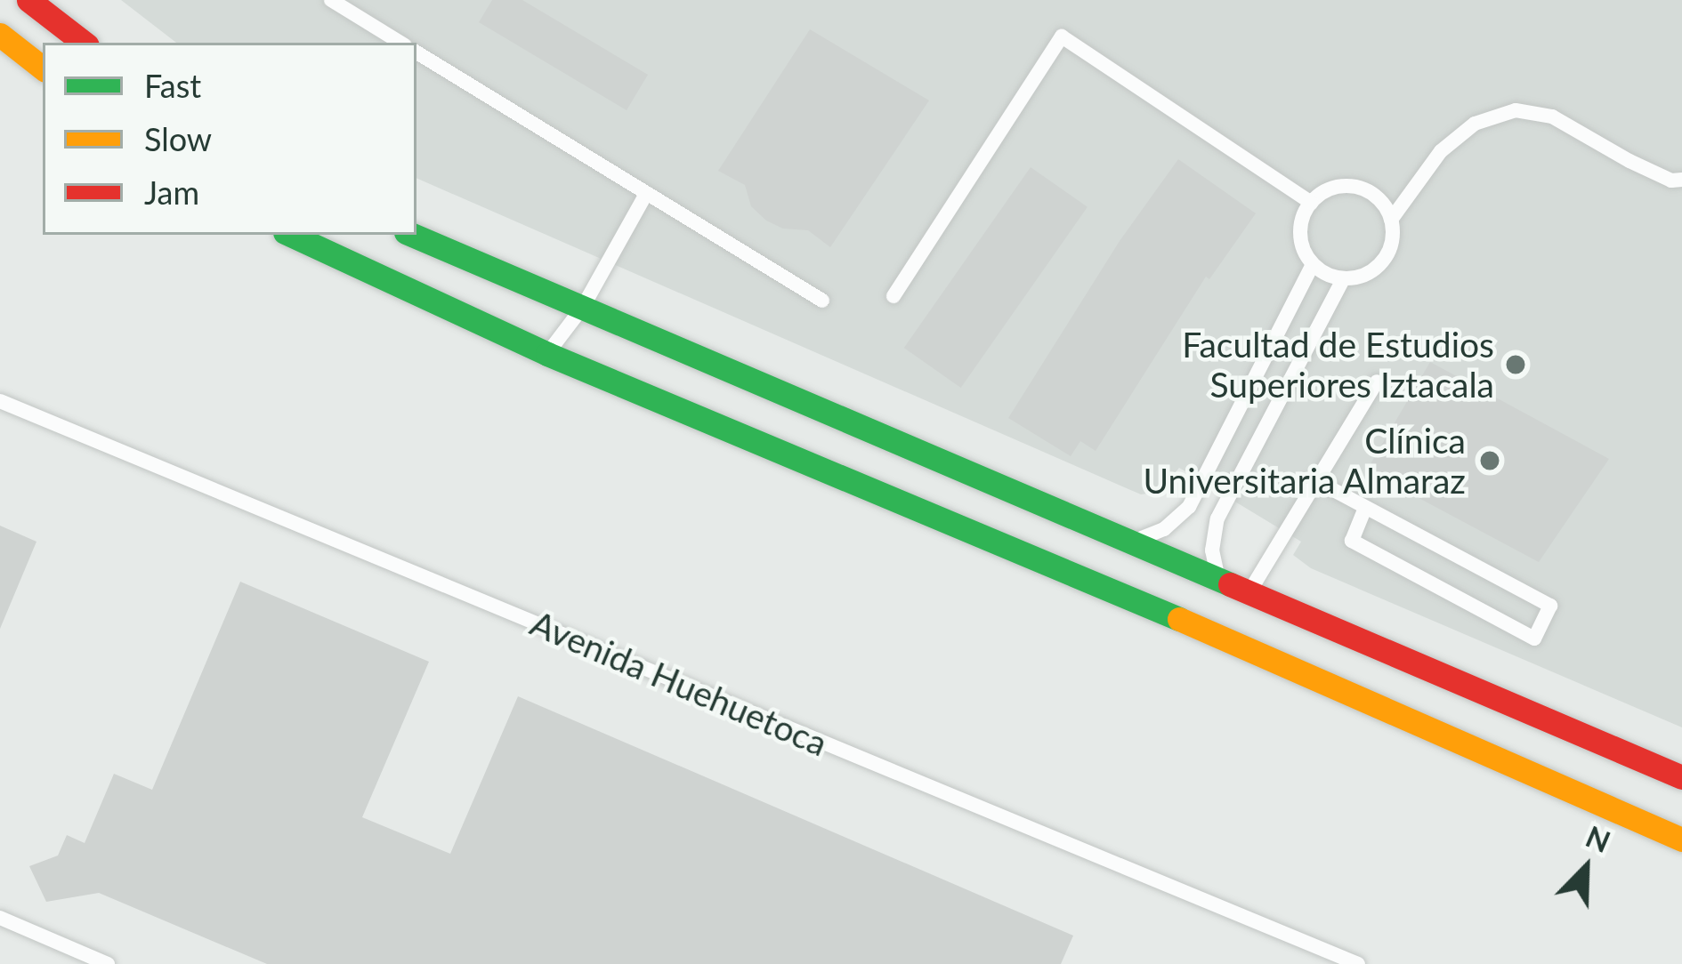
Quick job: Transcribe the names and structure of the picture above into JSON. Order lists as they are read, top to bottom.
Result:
{
  "streets": {
    "lane": ["Avenida Huehuetoca"]
  },
  "places": ["Facultad de Estudios Superiores Iztacala", "Clínica Universitaria Almaraz"],
  "legend": ["Fast", "Slow", "Jam"],
  "north": "top right"
}
